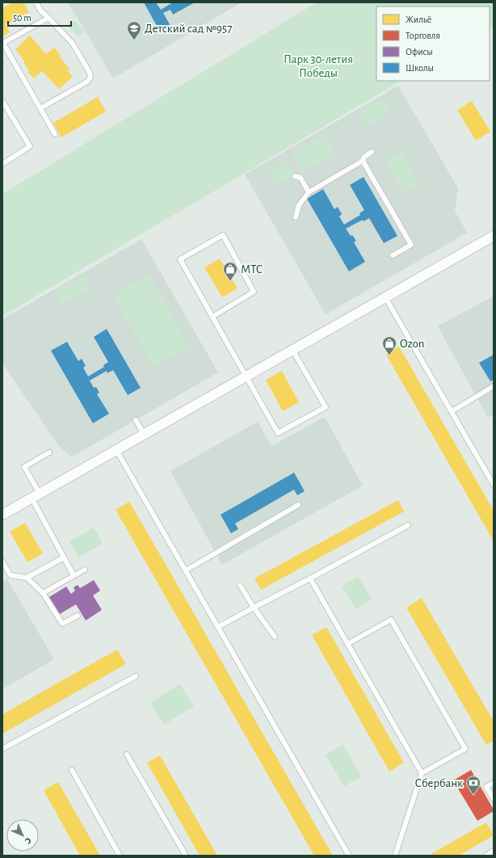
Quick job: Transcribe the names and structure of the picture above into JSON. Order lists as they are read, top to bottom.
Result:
{
  "parks": ["Парк 30-летия Победы"],
  "places": {
    "school or university": ["Детский сад №957"],
    "shop": ["МТС", "Ozon"],
    "bank": ["Сбербанк"]
  },
  "legend": [
    "Жильё",
    "Торговля",
    "Офисы",
    "Школы"
  ],
  "scale_bar": "50 m",
  "north": "bottom right"
}
